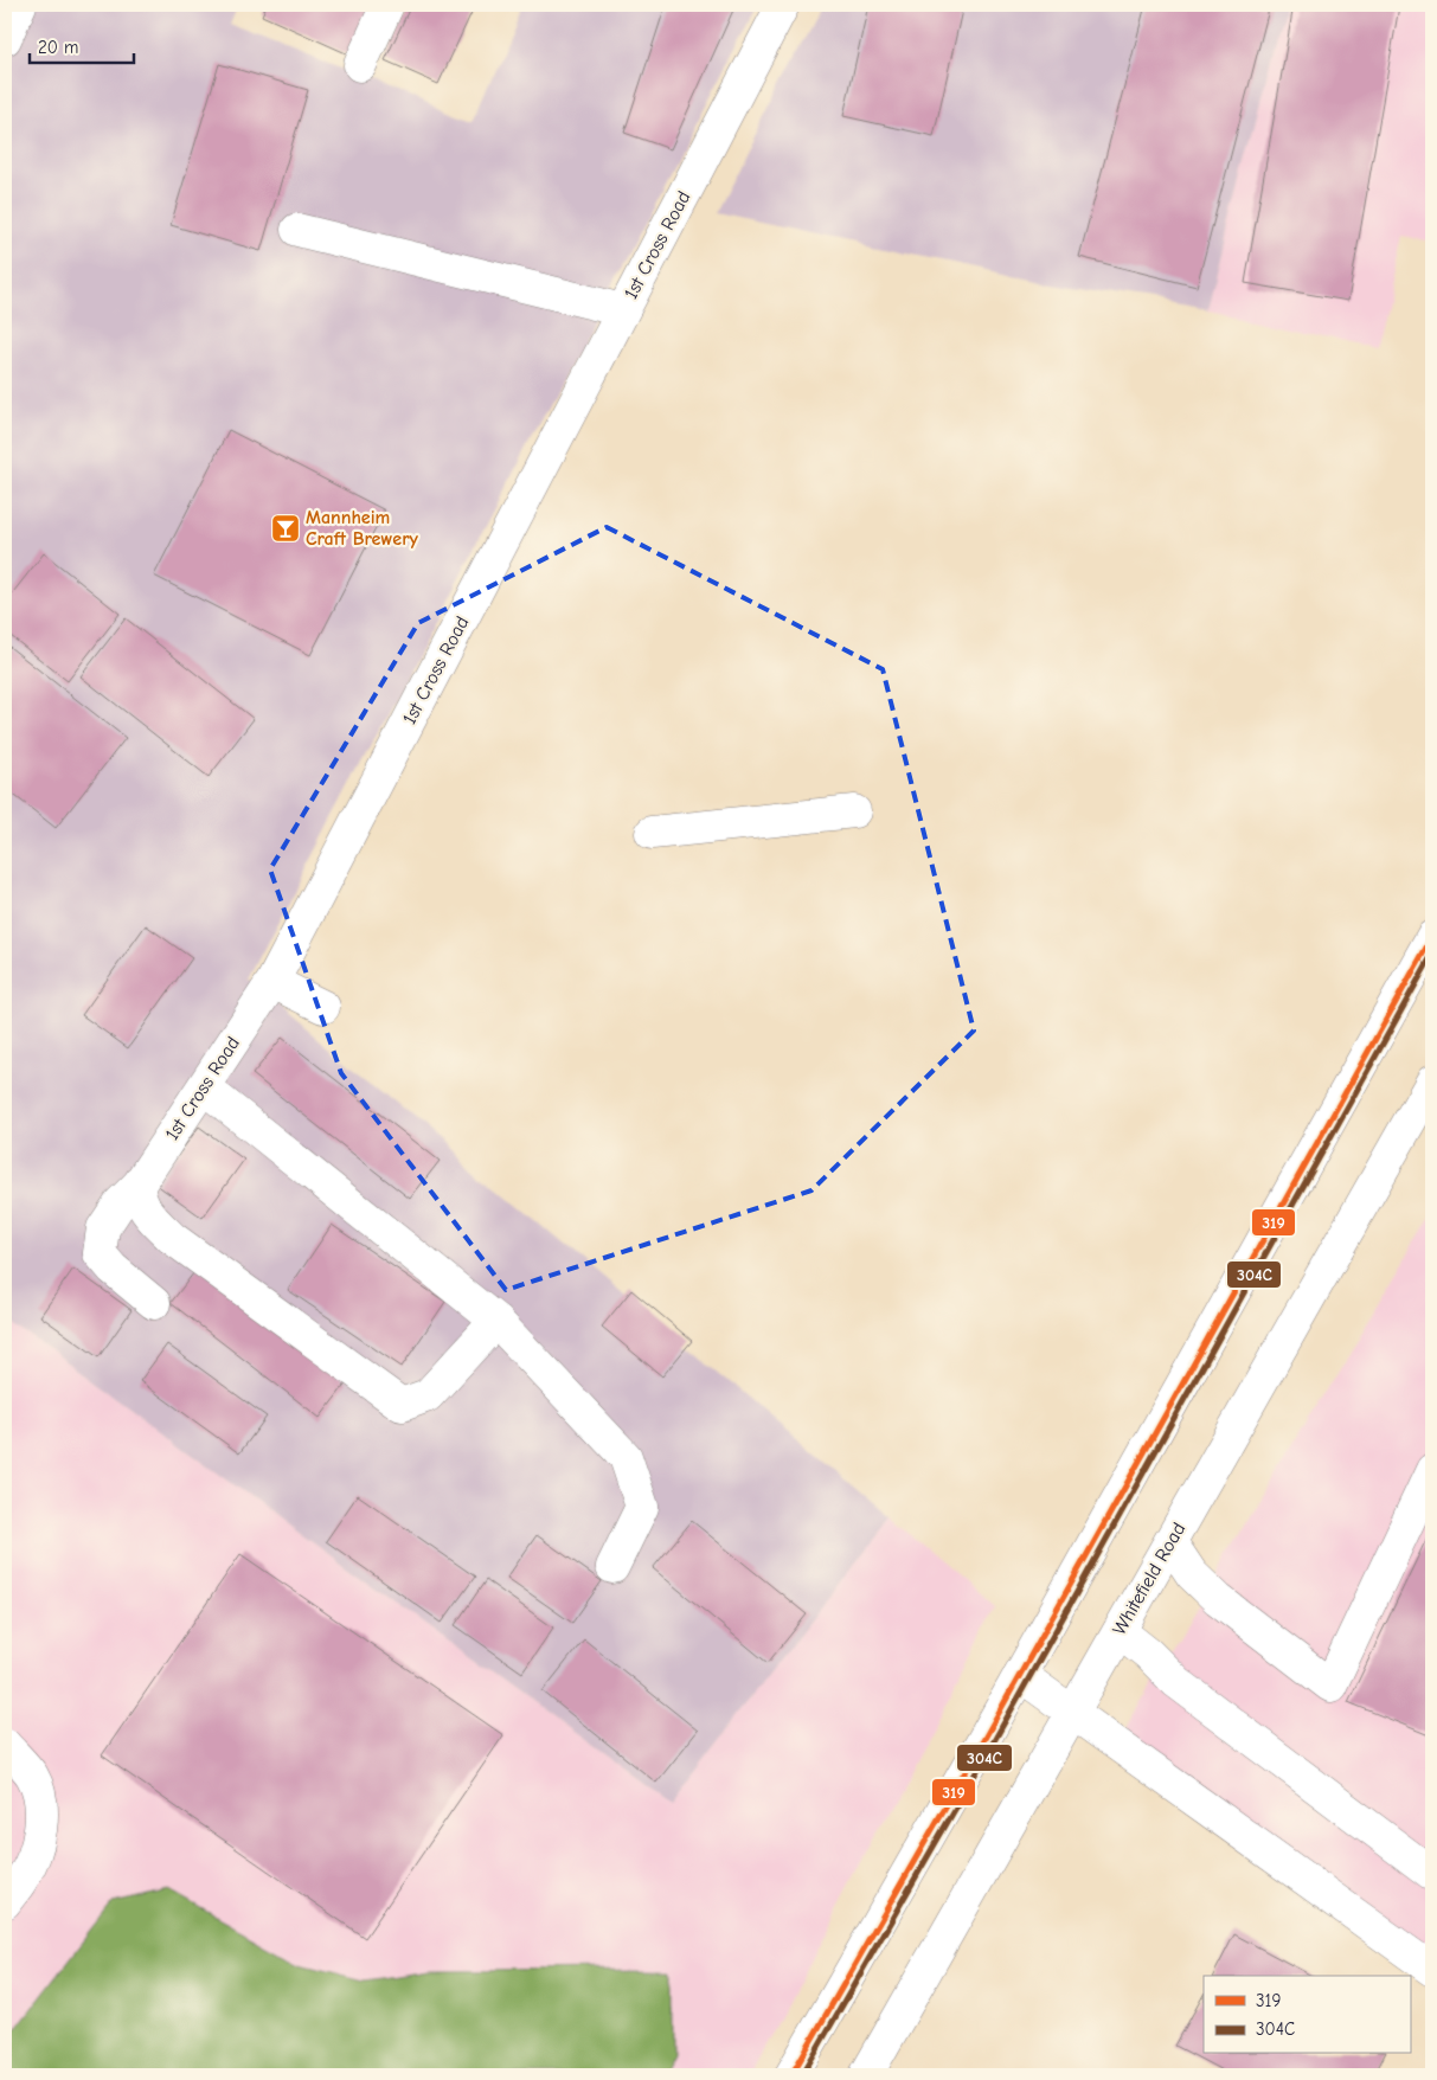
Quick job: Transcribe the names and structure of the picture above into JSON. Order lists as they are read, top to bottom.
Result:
{
  "streets": {
    "street": ["1st Cross Road", "Whitefield Road"]
  },
  "places": {
    "bar": ["Mannheim Craft Brewery"]
  },
  "lines": ["transit line 319", "transit line 304C"],
  "legend": ["319", "304C"],
  "scale_bar": "20 m"
}
